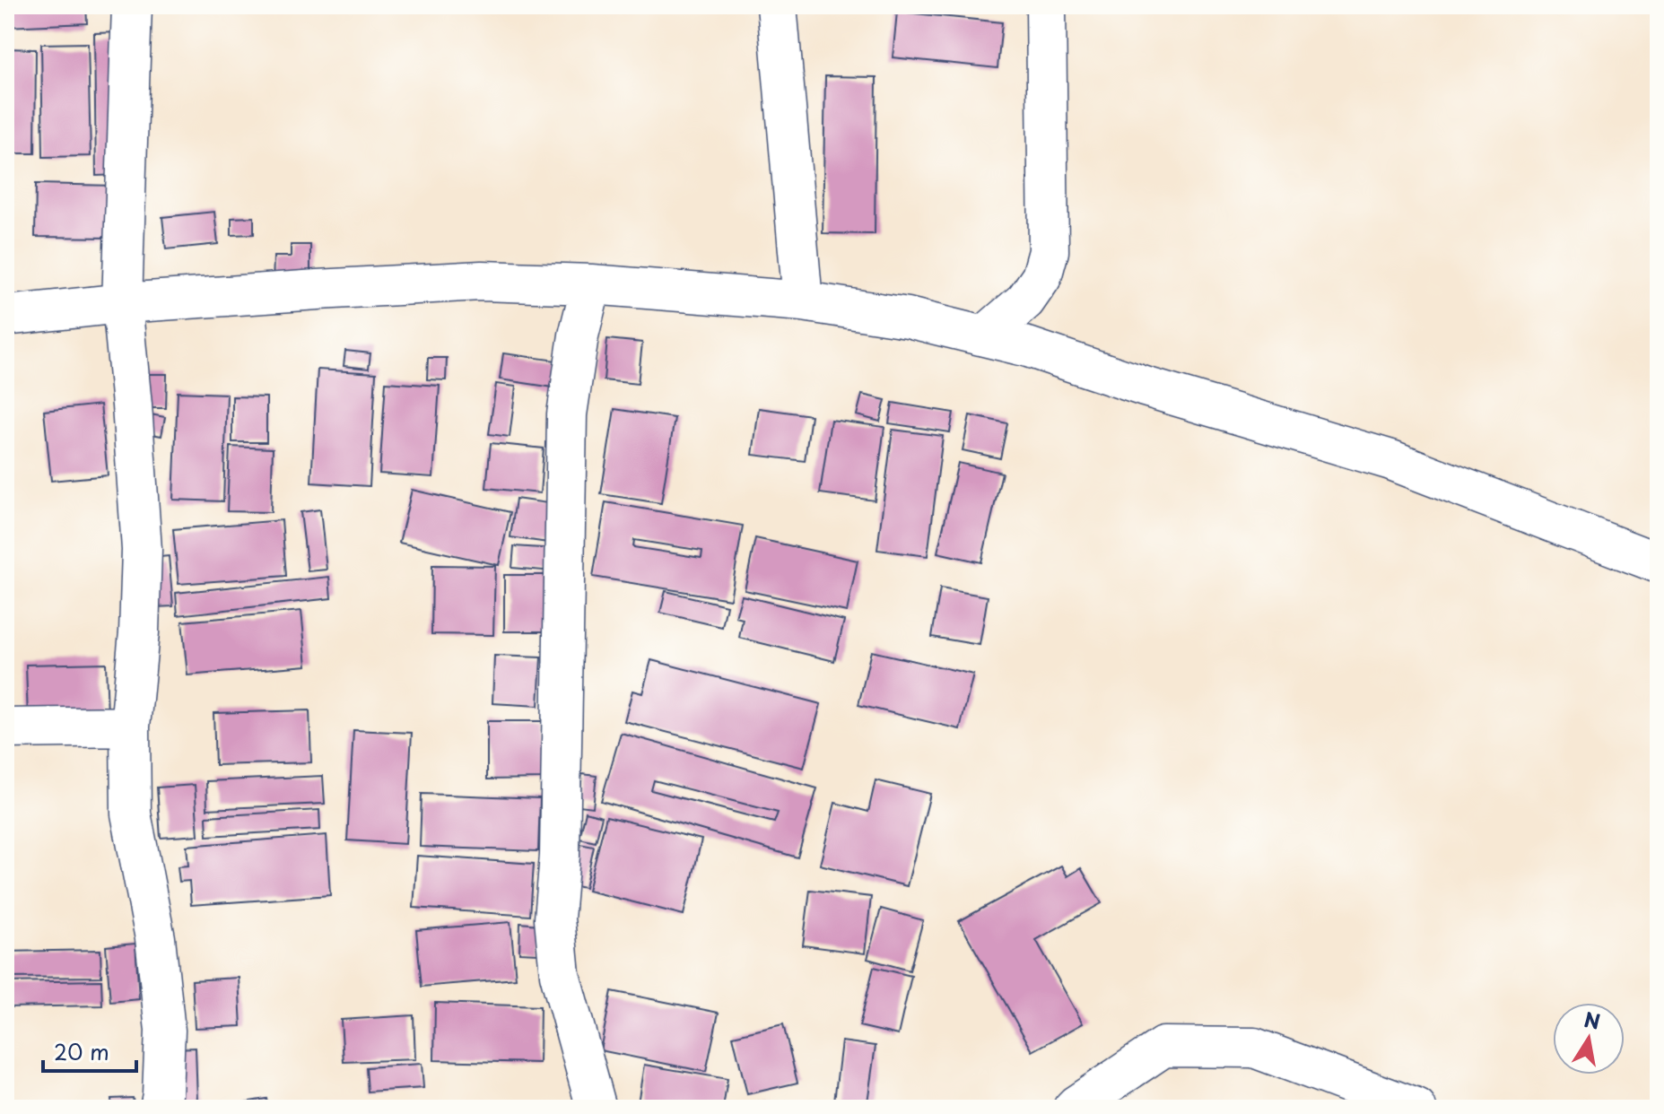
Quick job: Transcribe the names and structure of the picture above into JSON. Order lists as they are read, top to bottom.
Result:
{
  "scale_bar": "20 m",
  "north": "top"
}
